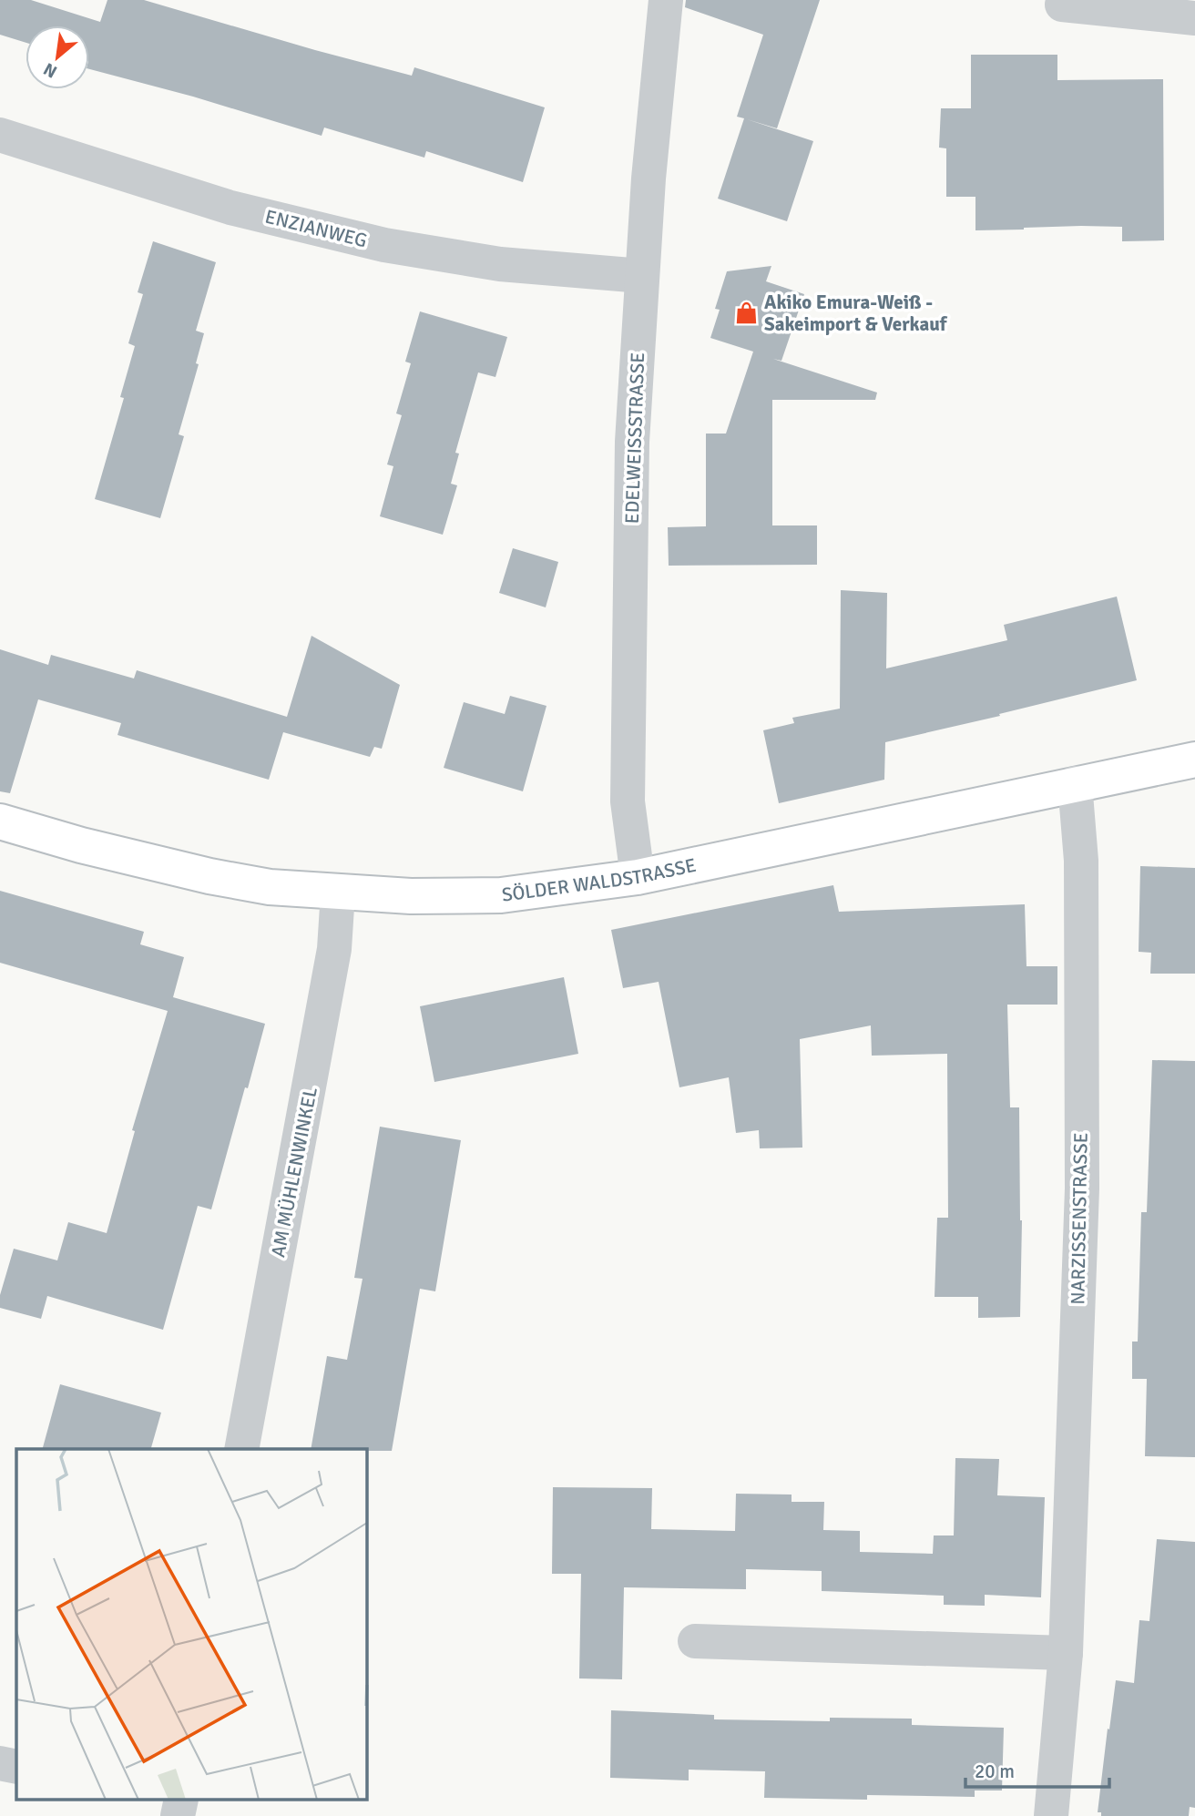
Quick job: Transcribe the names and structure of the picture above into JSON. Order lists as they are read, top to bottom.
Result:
{
  "streets": {
    "street": [
      "ENZIANWEG",
      "EDELWEISSSTRASSE",
      "SÖLDER WALDSTRASSE",
      "AM MÜHLENWINKEL",
      "NARZISSENSTRASSE"
    ]
  },
  "crossings": [
    ["ENZIANWEG", "EDELWEISSSTRASSE"],
    ["EDELWEISSSTRASSE", "SÖLDER WALDSTRASSE"],
    ["SÖLDER WALDSTRASSE", "AM MÜHLENWINKEL"],
    ["SÖLDER WALDSTRASSE", "NARZISSENSTRASSE"]
  ],
  "places": {
    "shop": ["Akiko Emura-Weiß - Sakeimport & Verkauf"]
  },
  "scale_bar": "20 m",
  "north": "bottom left"
}
